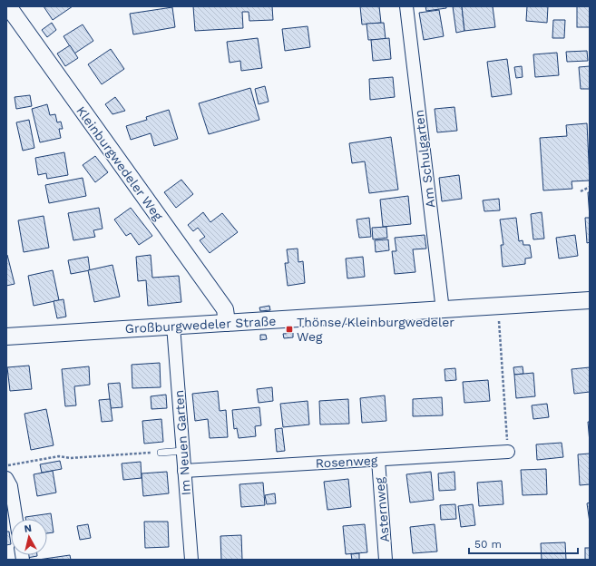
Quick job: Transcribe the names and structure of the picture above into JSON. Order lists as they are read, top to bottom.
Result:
{
  "streets": {
    "street": [
      "Am Schulgarten",
      "Kleinburgwedeler Weg",
      "Großburgwedeler Straße",
      "Im Neuen Garten",
      "Rosenweg",
      "Asternweg"
    ]
  },
  "crossings": [
    ["Am Schulgarten", "Großburgwedeler Straße"],
    ["Kleinburgwedeler Weg", "Großburgwedeler Straße"],
    ["Großburgwedeler Straße", "Im Neuen Garten"],
    ["Im Neuen Garten", "Rosenweg"],
    ["Rosenweg", "Asternweg"]
  ],
  "places": {
    "transit": ["Thönse/Kleinburgwedeler Weg"]
  },
  "scale_bar": "50 m",
  "north": "top"
}
